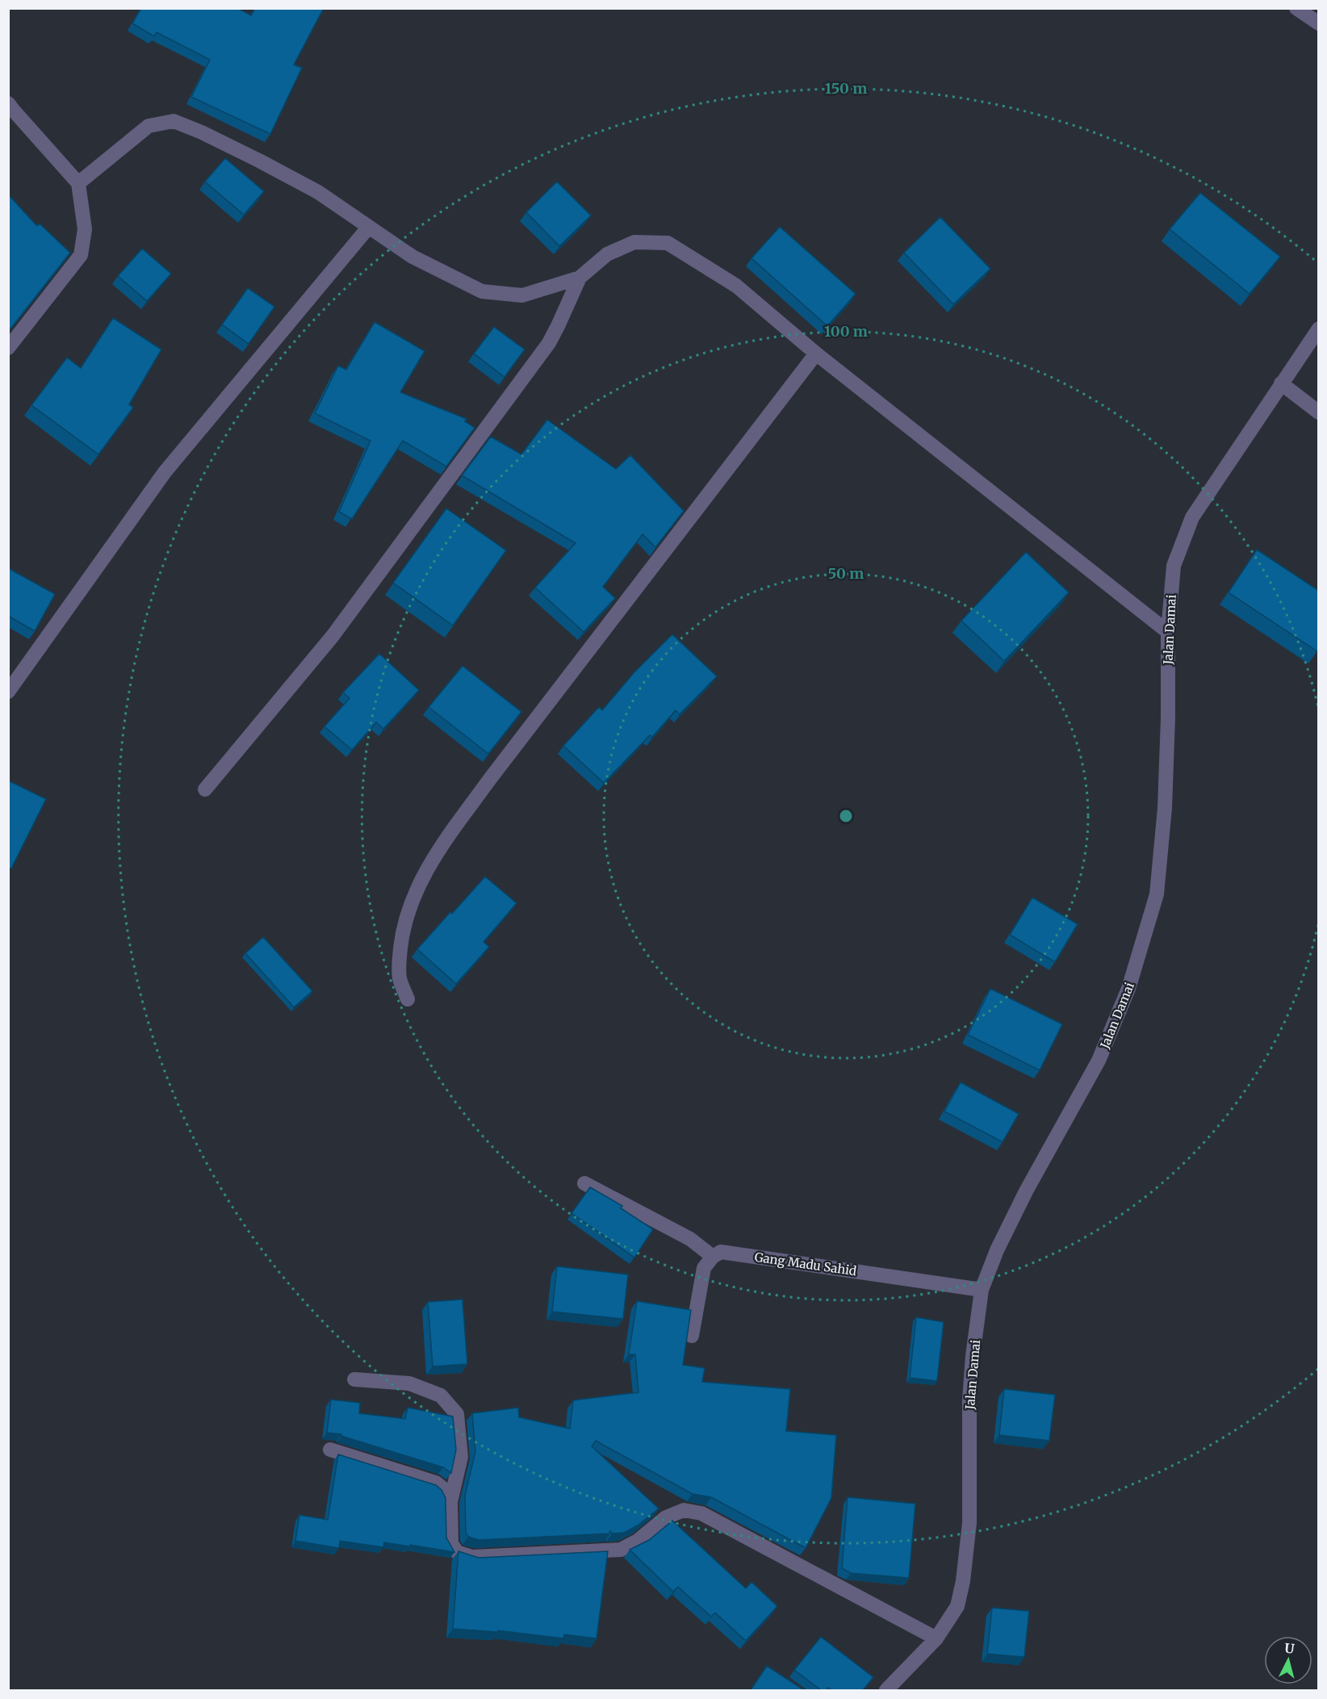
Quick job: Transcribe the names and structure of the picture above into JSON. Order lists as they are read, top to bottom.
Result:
{
  "streets": {
    "street": ["Jalan Damai", "Gang Madu Sahid"]
  },
  "crossings": [
    ["Jalan Damai", "Gang Madu Sahid"]
  ],
  "north": "top",
  "rings": ["150 m", "100 m", "50 m"]
}
